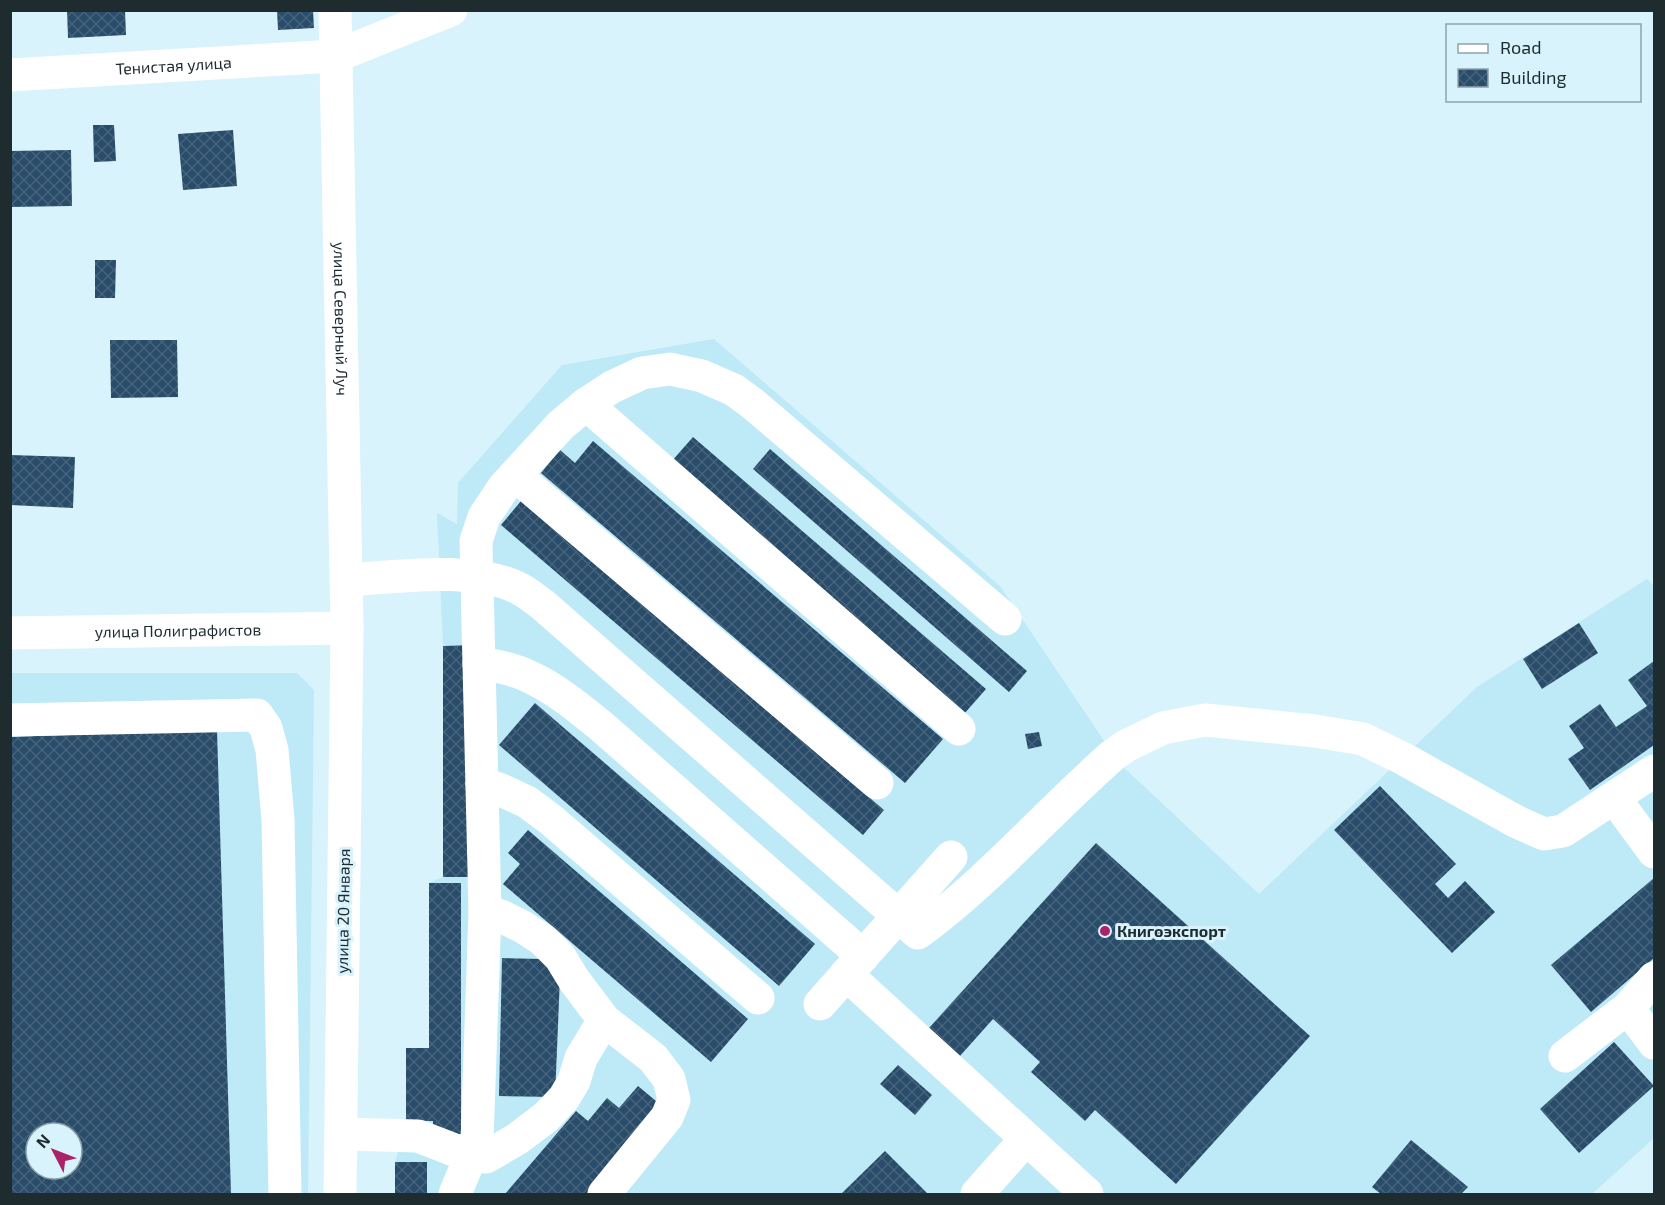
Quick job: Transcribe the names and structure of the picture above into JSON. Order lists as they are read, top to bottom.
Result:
{
  "streets": {
    "street": [
      "Тенистая улица",
      "улица Северный Луч",
      "улица Полиграфистов",
      "улица 20 Января"
    ]
  },
  "crossings": [
    ["Тенистая улица", "улица Северный Луч"],
    ["улица Северный Луч", "улица Полиграфистов"],
    ["улица Северный Луч", "улица 20 Января"],
    ["улица Полиграфистов", "улица 20 Января"]
  ],
  "places": ["Книгоэкспорт"],
  "legend": ["Road", "Building"],
  "north": "top left"
}
